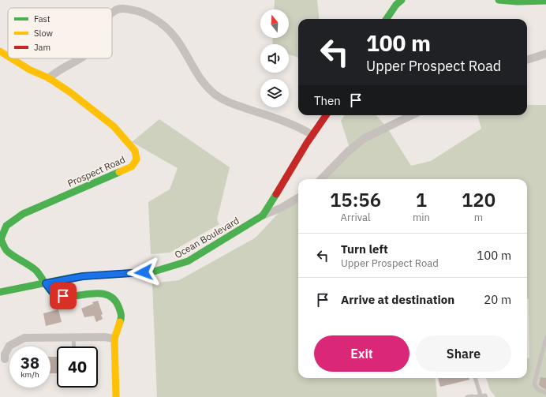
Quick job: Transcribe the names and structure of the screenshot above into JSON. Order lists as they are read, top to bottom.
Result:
{
  "streets": {
    "street": ["Prospect Road", "Ocean Boulevard"]
  },
  "crossings": [
    ["Prospect Road", "Ocean Boulevard"]
  ],
  "legend": ["Fast", "Slow", "Jam"],
  "north": "top",
  "page": {
    "turn": ["100 m", "Upper Prospect Road"],
    "then": "Then",
    "eta": [
      "15:56",
      "Arrival",
      "1",
      "min",
      "120",
      "m"
    ],
    "list": [
      {
        "name": "Turn left",
        "note": "Upper Prospect Road",
        "value": "100 m"
      },
      {
        "name": "Arrive at destination",
        "value": "20 m"
      }
    ],
    "buttons": ["Exit", "Share"],
    "speed": "38 km/h",
    "limit": "40"
  }
}
